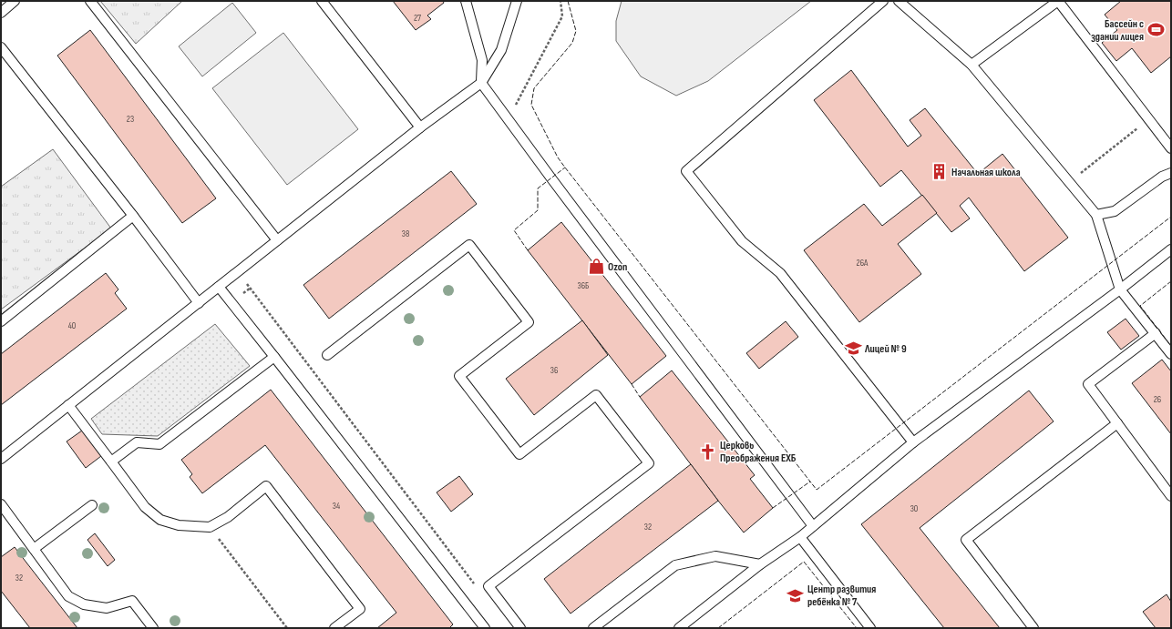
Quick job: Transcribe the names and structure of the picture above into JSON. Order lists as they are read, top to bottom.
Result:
{
  "places": {
    "sports": ["Бассейн с здании лицея"],
    "building": ["Начальная школа"],
    "shop": ["Ozon"],
    "school or university": ["Лицей № 9", "Центр развития ребёнка № 7"],
    "church": ["Церковь Преображения ЕХБ"]
  },
  "house_numbers": [
    "27",
    "23",
    "38",
    "26А",
    "36Б",
    "40",
    "36",
    "26",
    "34",
    "30",
    "32",
    "32"
  ]
}
